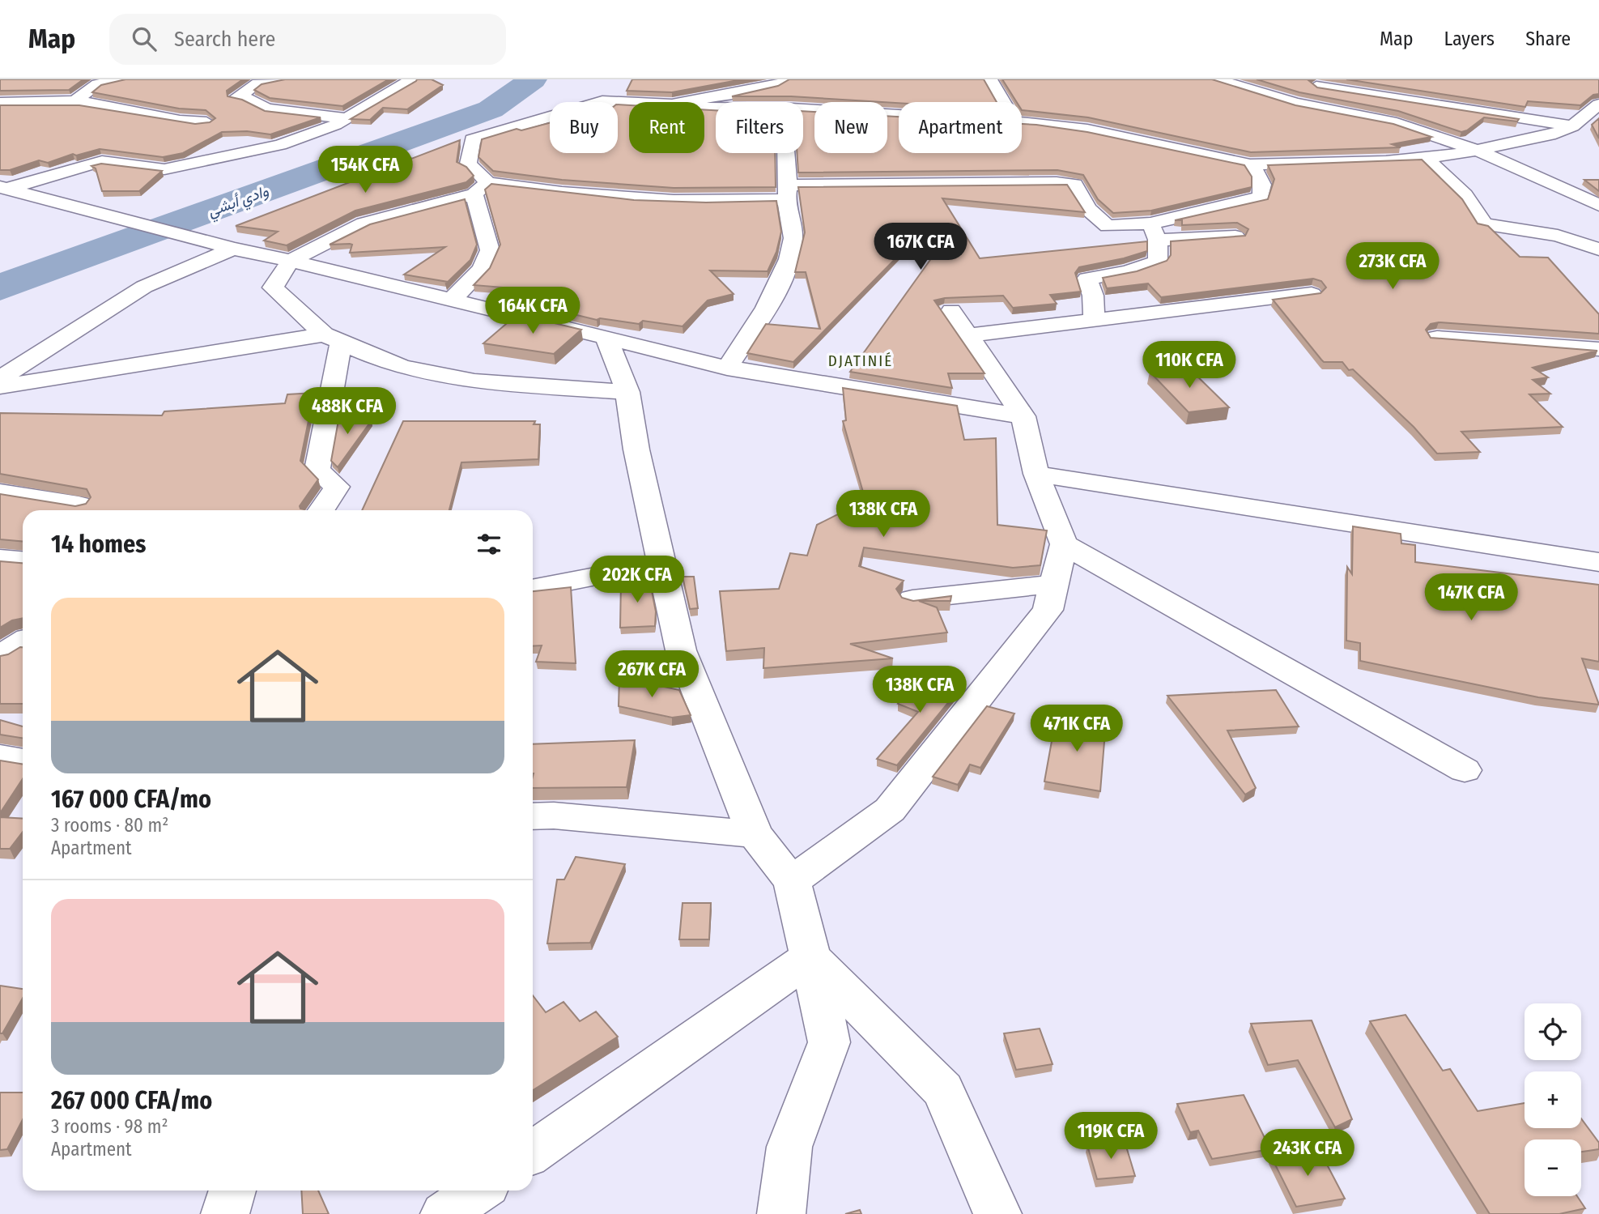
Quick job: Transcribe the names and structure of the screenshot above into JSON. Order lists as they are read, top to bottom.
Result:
{
  "districts": ["DJATINIÉ"],
  "water": ["وادي أبشي"],
  "page": {
    "header": "Map",
    "search": "Search here",
    "nav": ["Map", "Layers", "Share"],
    "chip": [
      "Buy",
      "Rent",
      "Filters",
      "New",
      "Apartment"
    ],
    "price": [
      "154K CFA",
      "167K CFA",
      "273K CFA",
      "164K CFA",
      "110K CFA",
      "488K CFA",
      "138K CFA",
      "202K CFA",
      "147K CFA",
      "267K CFA",
      "138K CFA",
      "471K CFA",
      "119K CFA",
      "243K CFA"
    ],
    "heading": "14 homes",
    "list": [
      {
        "name": "167 000 CFA/mo",
        "note": "3 rooms · 80 m² · Apartment"
      },
      {
        "name": "267 000 CFA/mo",
        "note": "3 rooms · 98 m² · Apartment"
      }
    ],
    "map_buttons": ["+", "−"]
  }
}
